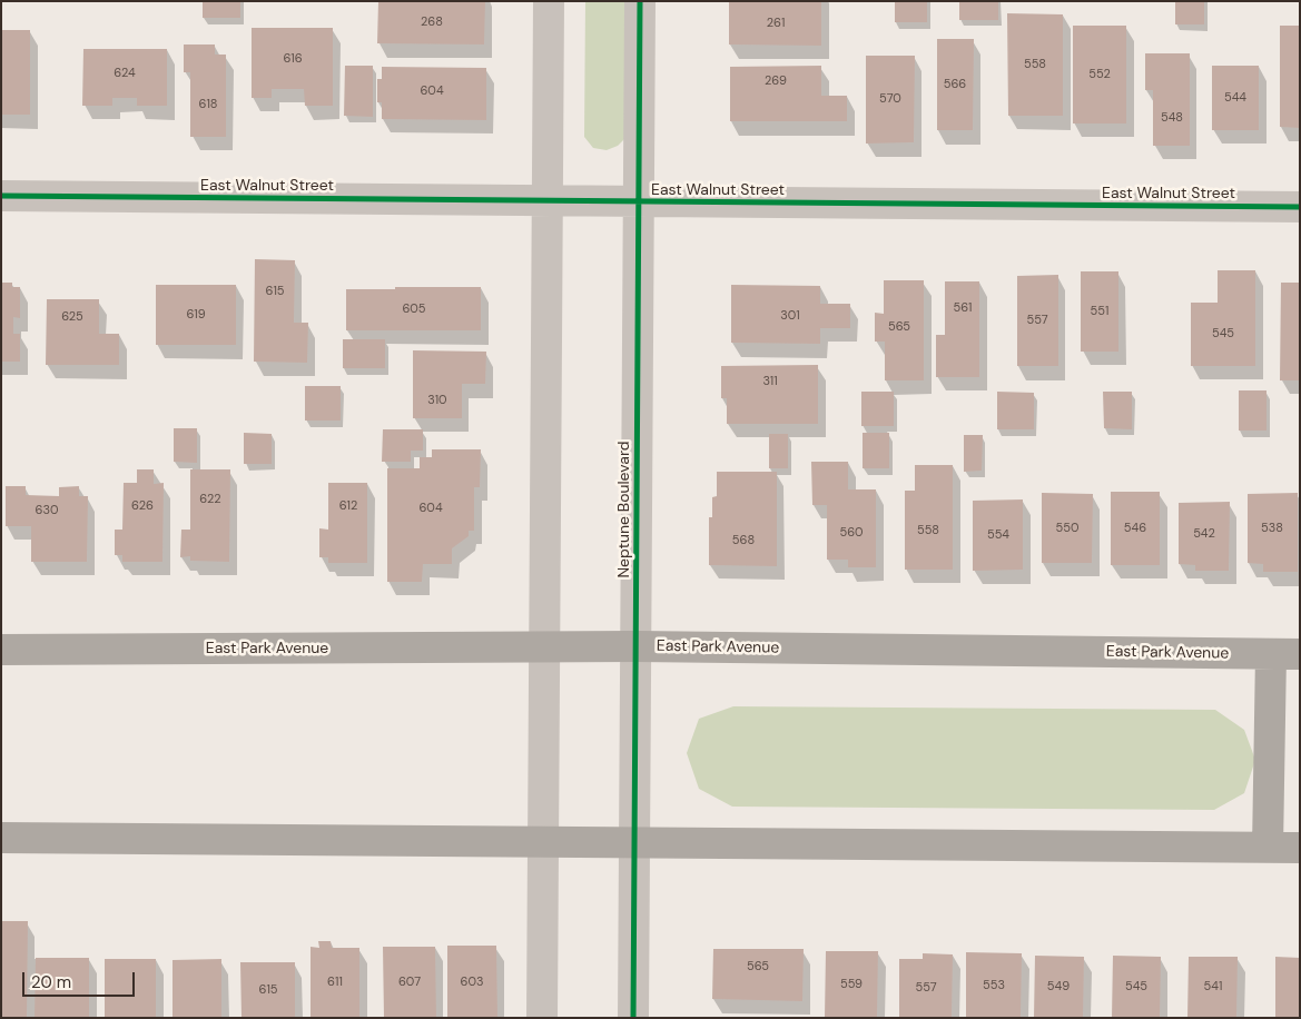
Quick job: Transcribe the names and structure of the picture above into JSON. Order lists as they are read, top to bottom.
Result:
{
  "streets": {
    "highway": ["East Park Avenue"],
    "street": ["East Walnut Street", "Neptune Boulevard"]
  },
  "crossings": [
    ["East Walnut Street", "Neptune Boulevard"],
    ["Neptune Boulevard", "East Park Avenue"]
  ],
  "house_numbers": [
    "268",
    "261",
    "616",
    "558",
    "624",
    "552",
    "269",
    "566",
    "604",
    "544",
    "570",
    "618",
    "548",
    "615",
    "561",
    "605",
    "551",
    "619",
    "301",
    "625",
    "557",
    "565",
    "545",
    "311",
    "310",
    "622",
    "626",
    "612",
    "604",
    "630",
    "550",
    "546",
    "538",
    "558",
    "560",
    "542",
    "554",
    "568",
    "565",
    "611",
    "607",
    "603",
    "559",
    "553",
    "549",
    "545",
    "541",
    "557",
    "615"
  ],
  "scale_bar": "20 m"
}
